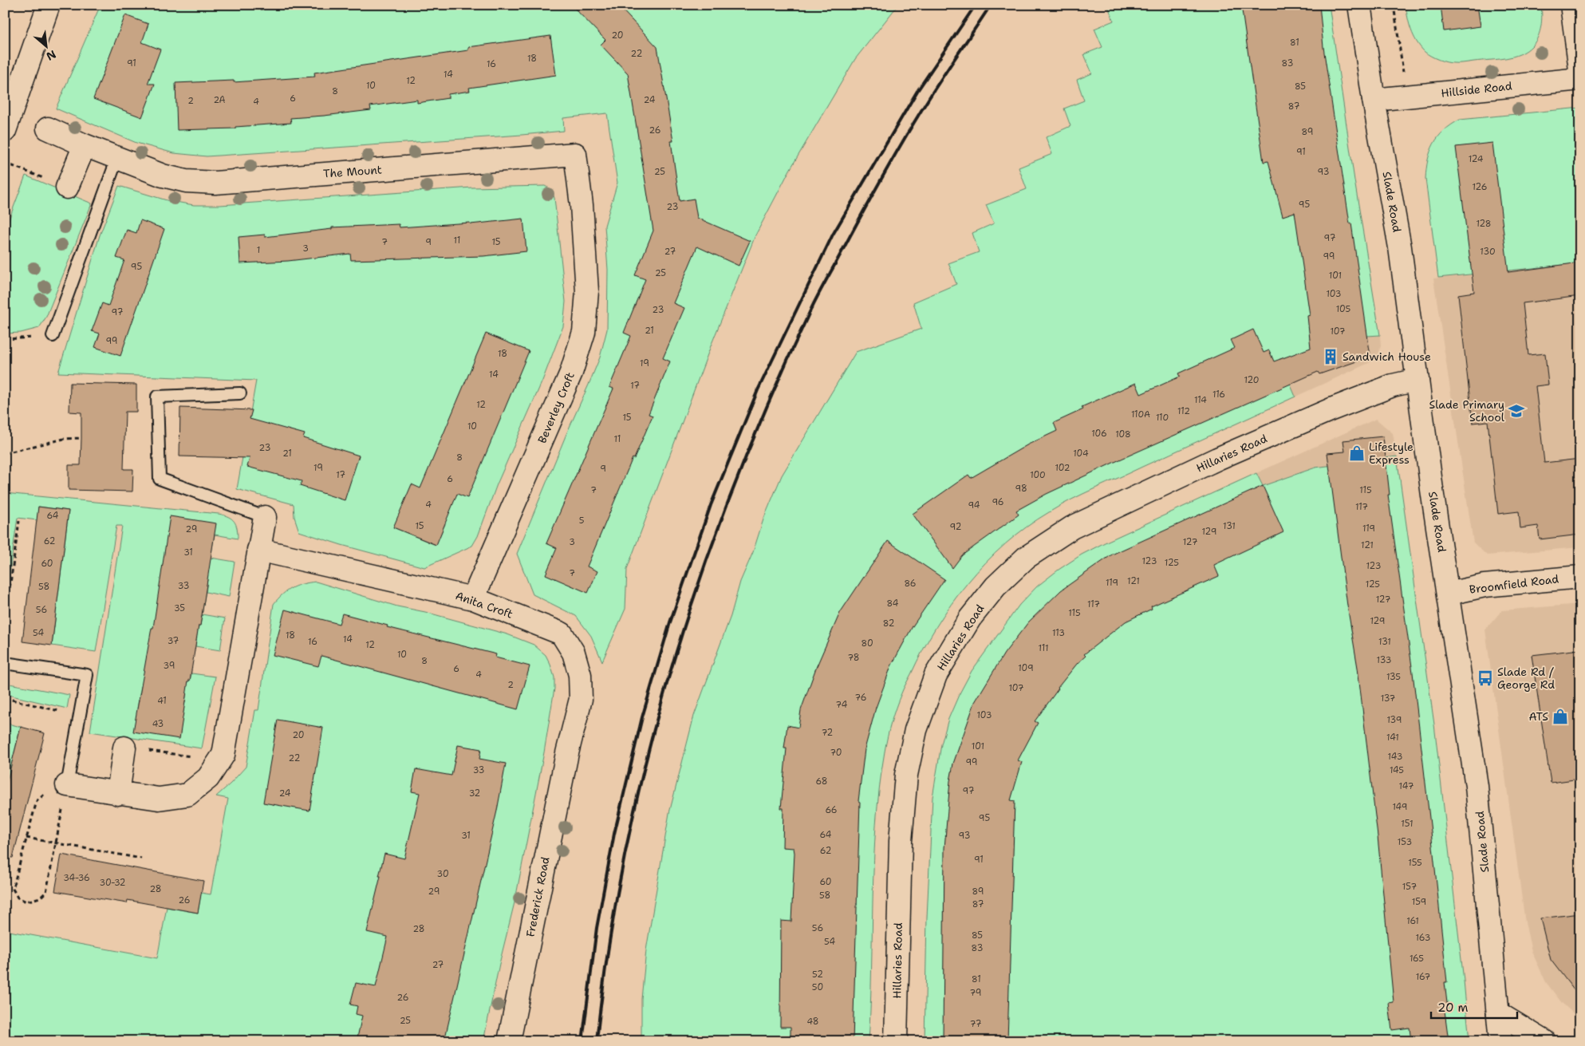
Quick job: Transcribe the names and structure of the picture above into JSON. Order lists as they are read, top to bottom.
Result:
{
  "streets": {
    "street": [
      "Hillside Road",
      "The Mount",
      "Slade Road",
      "Beverley Croft",
      "Hillaries Road",
      "Broomfield Road",
      "Anita Croft",
      "Frederick Road"
    ]
  },
  "crossings": [
    ["Hillside Road", "Slade Road"],
    ["The Mount", "Beverley Croft"],
    ["Slade Road", "Hillaries Road"],
    ["Slade Road", "Broomfield Road"],
    ["Beverley Croft", "Anita Croft"],
    ["Anita Croft", "Frederick Road"]
  ],
  "places": {
    "building": ["Sandwich House"],
    "school or university": ["Slade Primary School"],
    "shop": ["Lifestyle Express", "ATS"],
    "bus stop": ["Slade Rd / George Rd"]
  },
  "house_numbers": [
    "20",
    "81",
    "22",
    "18",
    "91",
    "83",
    "16",
    "14",
    "12",
    "10",
    "85",
    "8",
    "6",
    "2A",
    "24",
    "2",
    "4",
    "87",
    "26",
    "89",
    "91",
    "124",
    "25",
    "93",
    "126",
    "95",
    "23",
    "128",
    "97",
    "11",
    "7",
    "9",
    "15",
    "3",
    "1",
    "27",
    "130",
    "99",
    "95",
    "25",
    "101",
    "103",
    "105",
    "23",
    "97",
    "21",
    "107",
    "99",
    "18",
    "19",
    "14",
    "120",
    "17",
    "116",
    "114",
    "12",
    "112",
    "110A",
    "15",
    "110",
    "10",
    "106",
    "108",
    "11",
    "23",
    "21",
    "104",
    "8",
    "19",
    "102",
    "9",
    "17",
    "100",
    "6",
    "98",
    "7",
    "115",
    "96",
    "4",
    "94",
    "117",
    "64",
    "5",
    "15",
    "131",
    "92",
    "119",
    "29",
    "129",
    "62",
    "3",
    "127",
    "121",
    "31",
    "123",
    "125",
    "60",
    "123",
    "7",
    "121",
    "119",
    "86",
    "125",
    "33",
    "58",
    "127",
    "84",
    "117",
    "35",
    "56",
    "115",
    "129",
    "82",
    "54",
    "113",
    "18",
    "14",
    "37",
    "16",
    "131",
    "80",
    "12",
    "111",
    "10",
    "78",
    "133",
    "8",
    "39",
    "109",
    "6",
    "4",
    "135",
    "2",
    "107",
    "76",
    "137",
    "41",
    "74",
    "103",
    "139",
    "43",
    "72",
    "20",
    "141",
    "101",
    "70",
    "143",
    "22",
    "99",
    "33",
    "145",
    "68",
    "147",
    "97",
    "24",
    "32",
    "149",
    "66",
    "95",
    "151",
    "64",
    "31",
    "93",
    "153",
    "62",
    "91",
    "155",
    "30",
    "34-36",
    "60",
    "30-32",
    "157",
    "28",
    "29",
    "89",
    "58",
    "26",
    "159",
    "87",
    "161",
    "56",
    "28",
    "85",
    "163",
    "54",
    "83",
    "165",
    "27",
    "52",
    "167",
    "81",
    "50",
    "79",
    "26",
    "25",
    "48",
    "77"
  ],
  "scale_bar": "20 m",
  "north": "bottom right"
}
